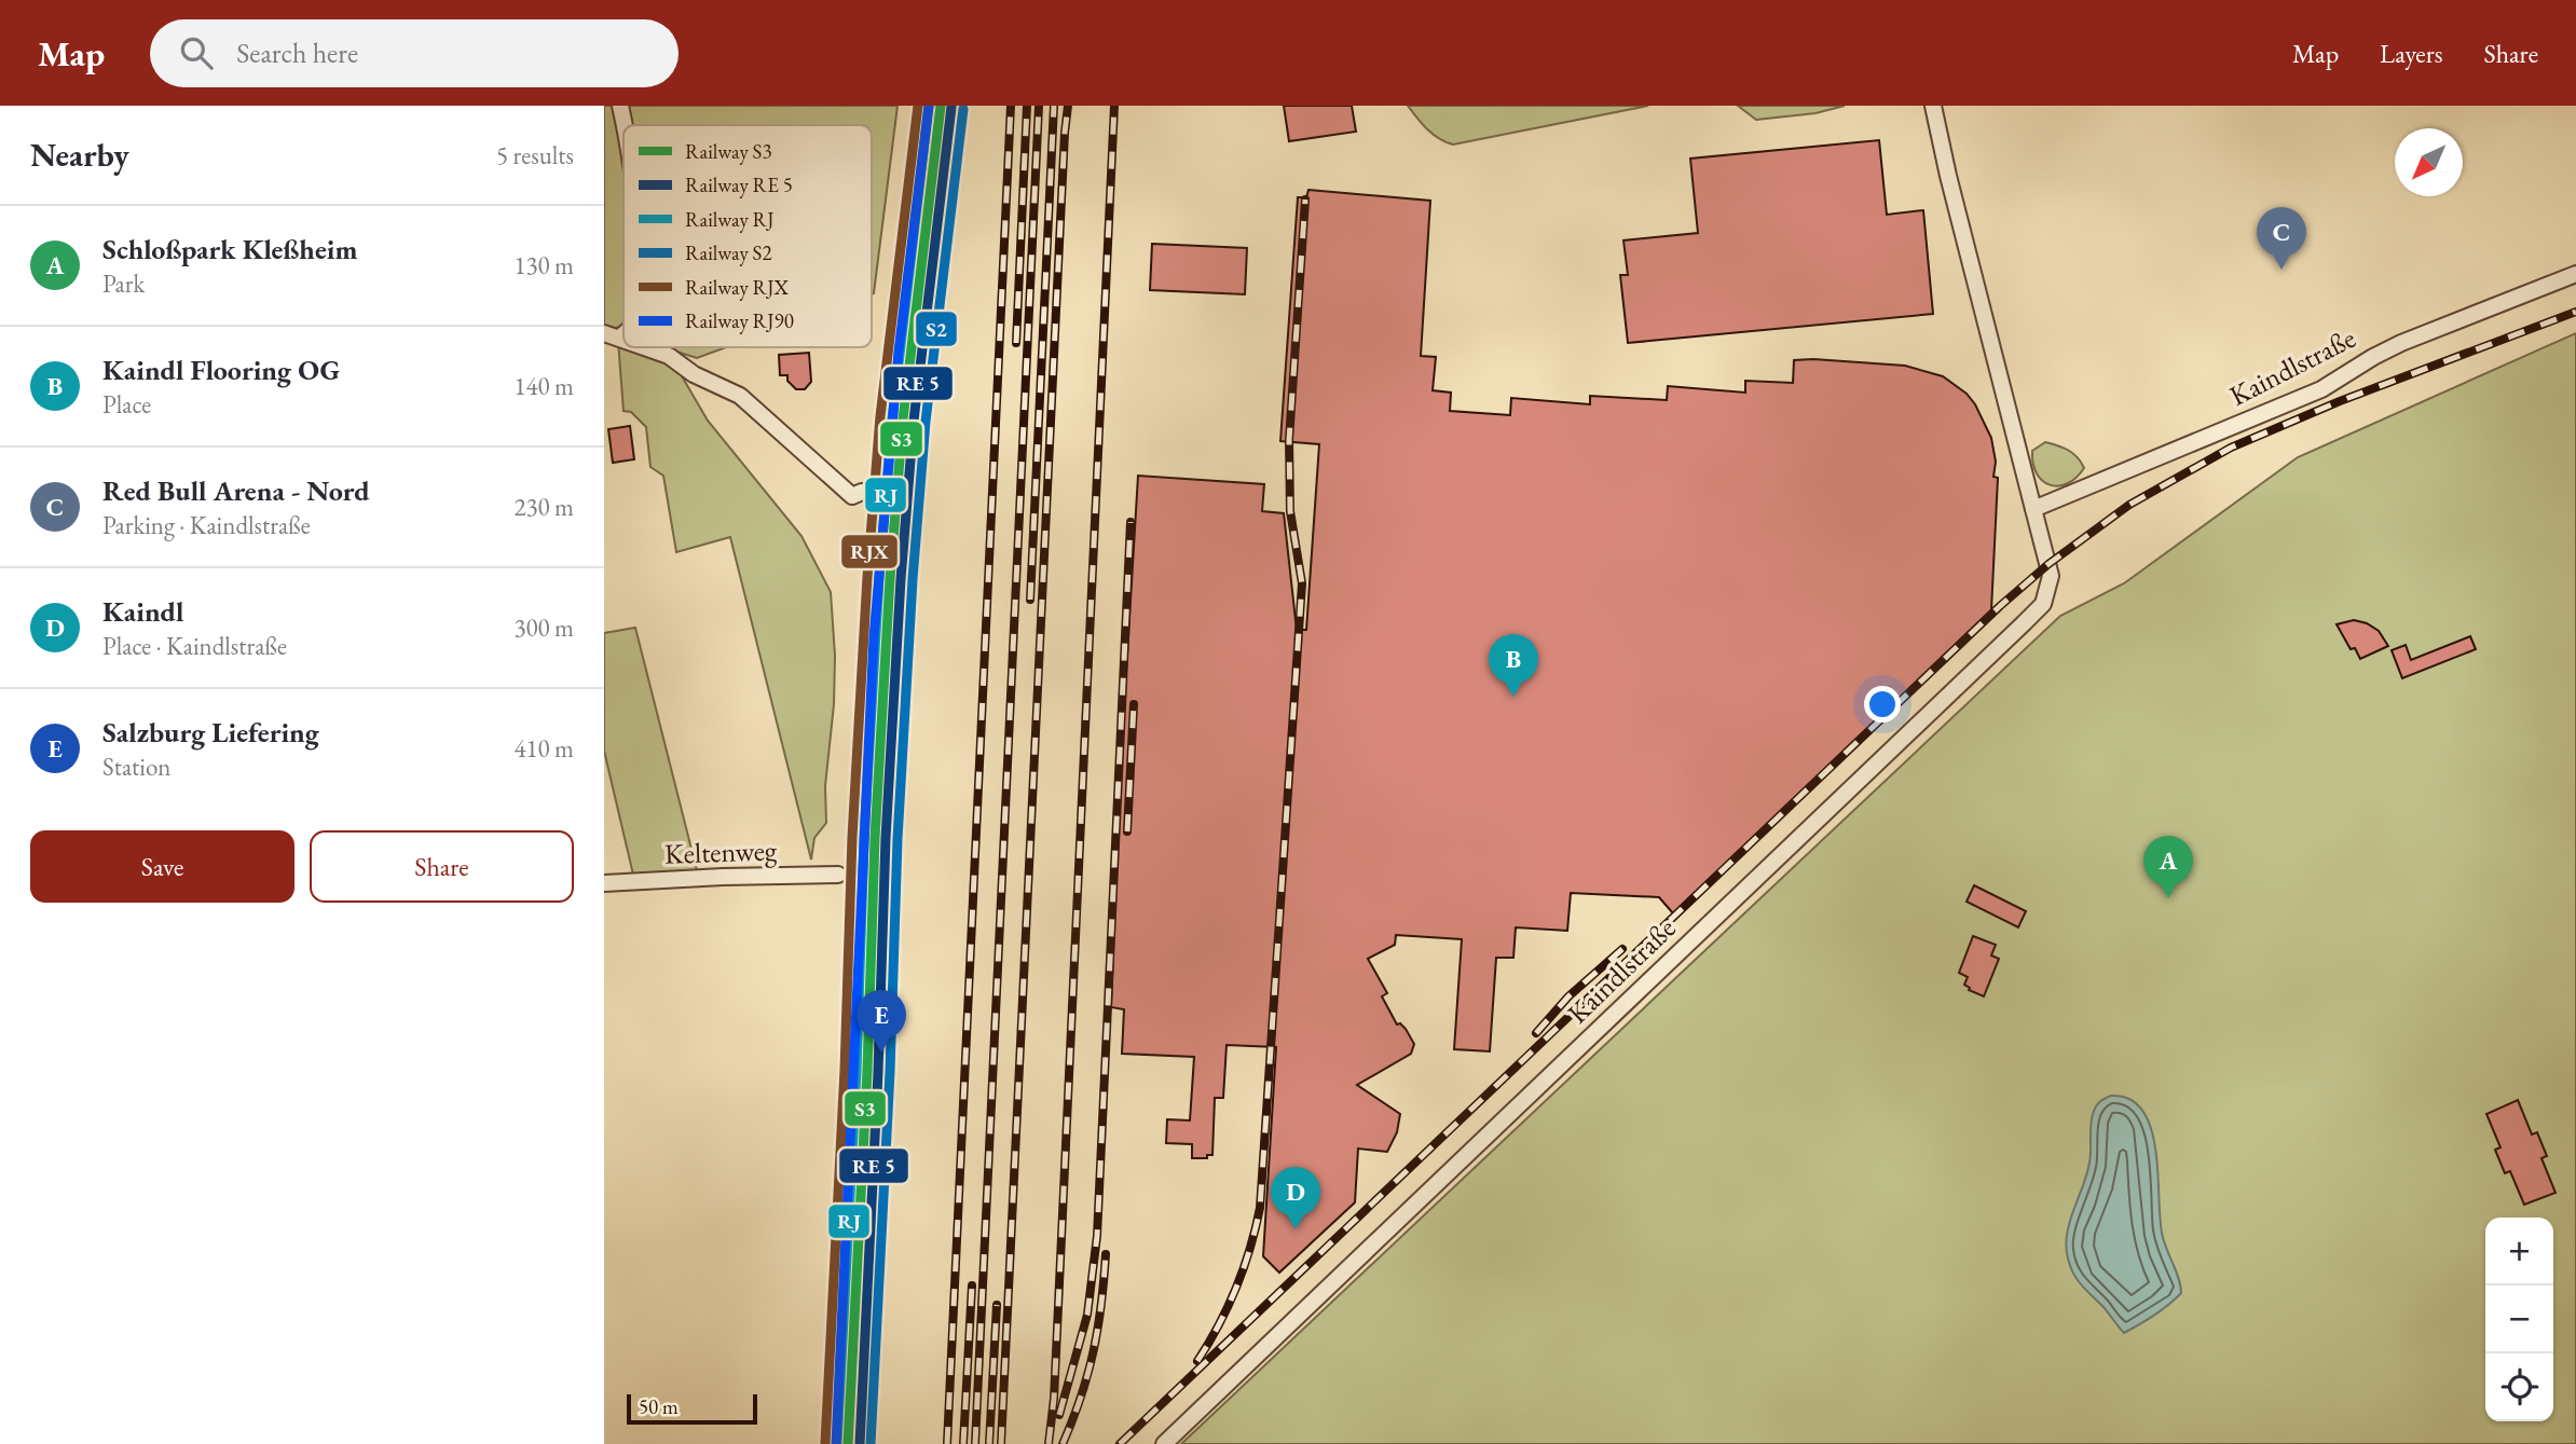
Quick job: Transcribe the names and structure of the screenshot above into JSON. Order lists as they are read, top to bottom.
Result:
{
  "streets": {
    "street": ["Kaindlstraße", "Keltenweg"]
  },
  "lines": [
    "rail line S3",
    "rail line RJ",
    "rail line RJX",
    "rail line RJ90",
    "rail line S2"
  ],
  "legend": [
    "Railway S3",
    "Railway RE 5",
    "Railway RJ",
    "Railway S2",
    "Railway RJX",
    "Railway RJ90"
  ],
  "scale_bar": "50 m",
  "north": "bottom left",
  "page": {
    "header": "Map",
    "search": "Search here",
    "nav": ["Map", "Layers", "Share"],
    "heading": ["Nearby", "5 results"],
    "list": [
      {
        "mark": "A",
        "name": "Schloßpark Kleßheim",
        "note": "Park",
        "value": "130 m"
      },
      {
        "mark": "B",
        "name": "Kaindl Flooring OG",
        "note": "Place",
        "value": "140 m"
      },
      {
        "mark": "C",
        "name": "Red Bull Arena - Nord",
        "note": "Parking · Kaindlstraße",
        "value": "230 m"
      },
      {
        "mark": "D",
        "name": "Kaindl",
        "note": "Place · Kaindlstraße",
        "value": "300 m"
      },
      {
        "mark": "E",
        "name": "Salzburg Liefering",
        "note": "Station",
        "value": "410 m"
      }
    ],
    "pins": [
      "C",
      "B",
      "A",
      "E",
      "D"
    ],
    "buttons": ["Save", "Share"],
    "map_buttons": ["+", "−"],
    "scale": "50 m"
  }
}
